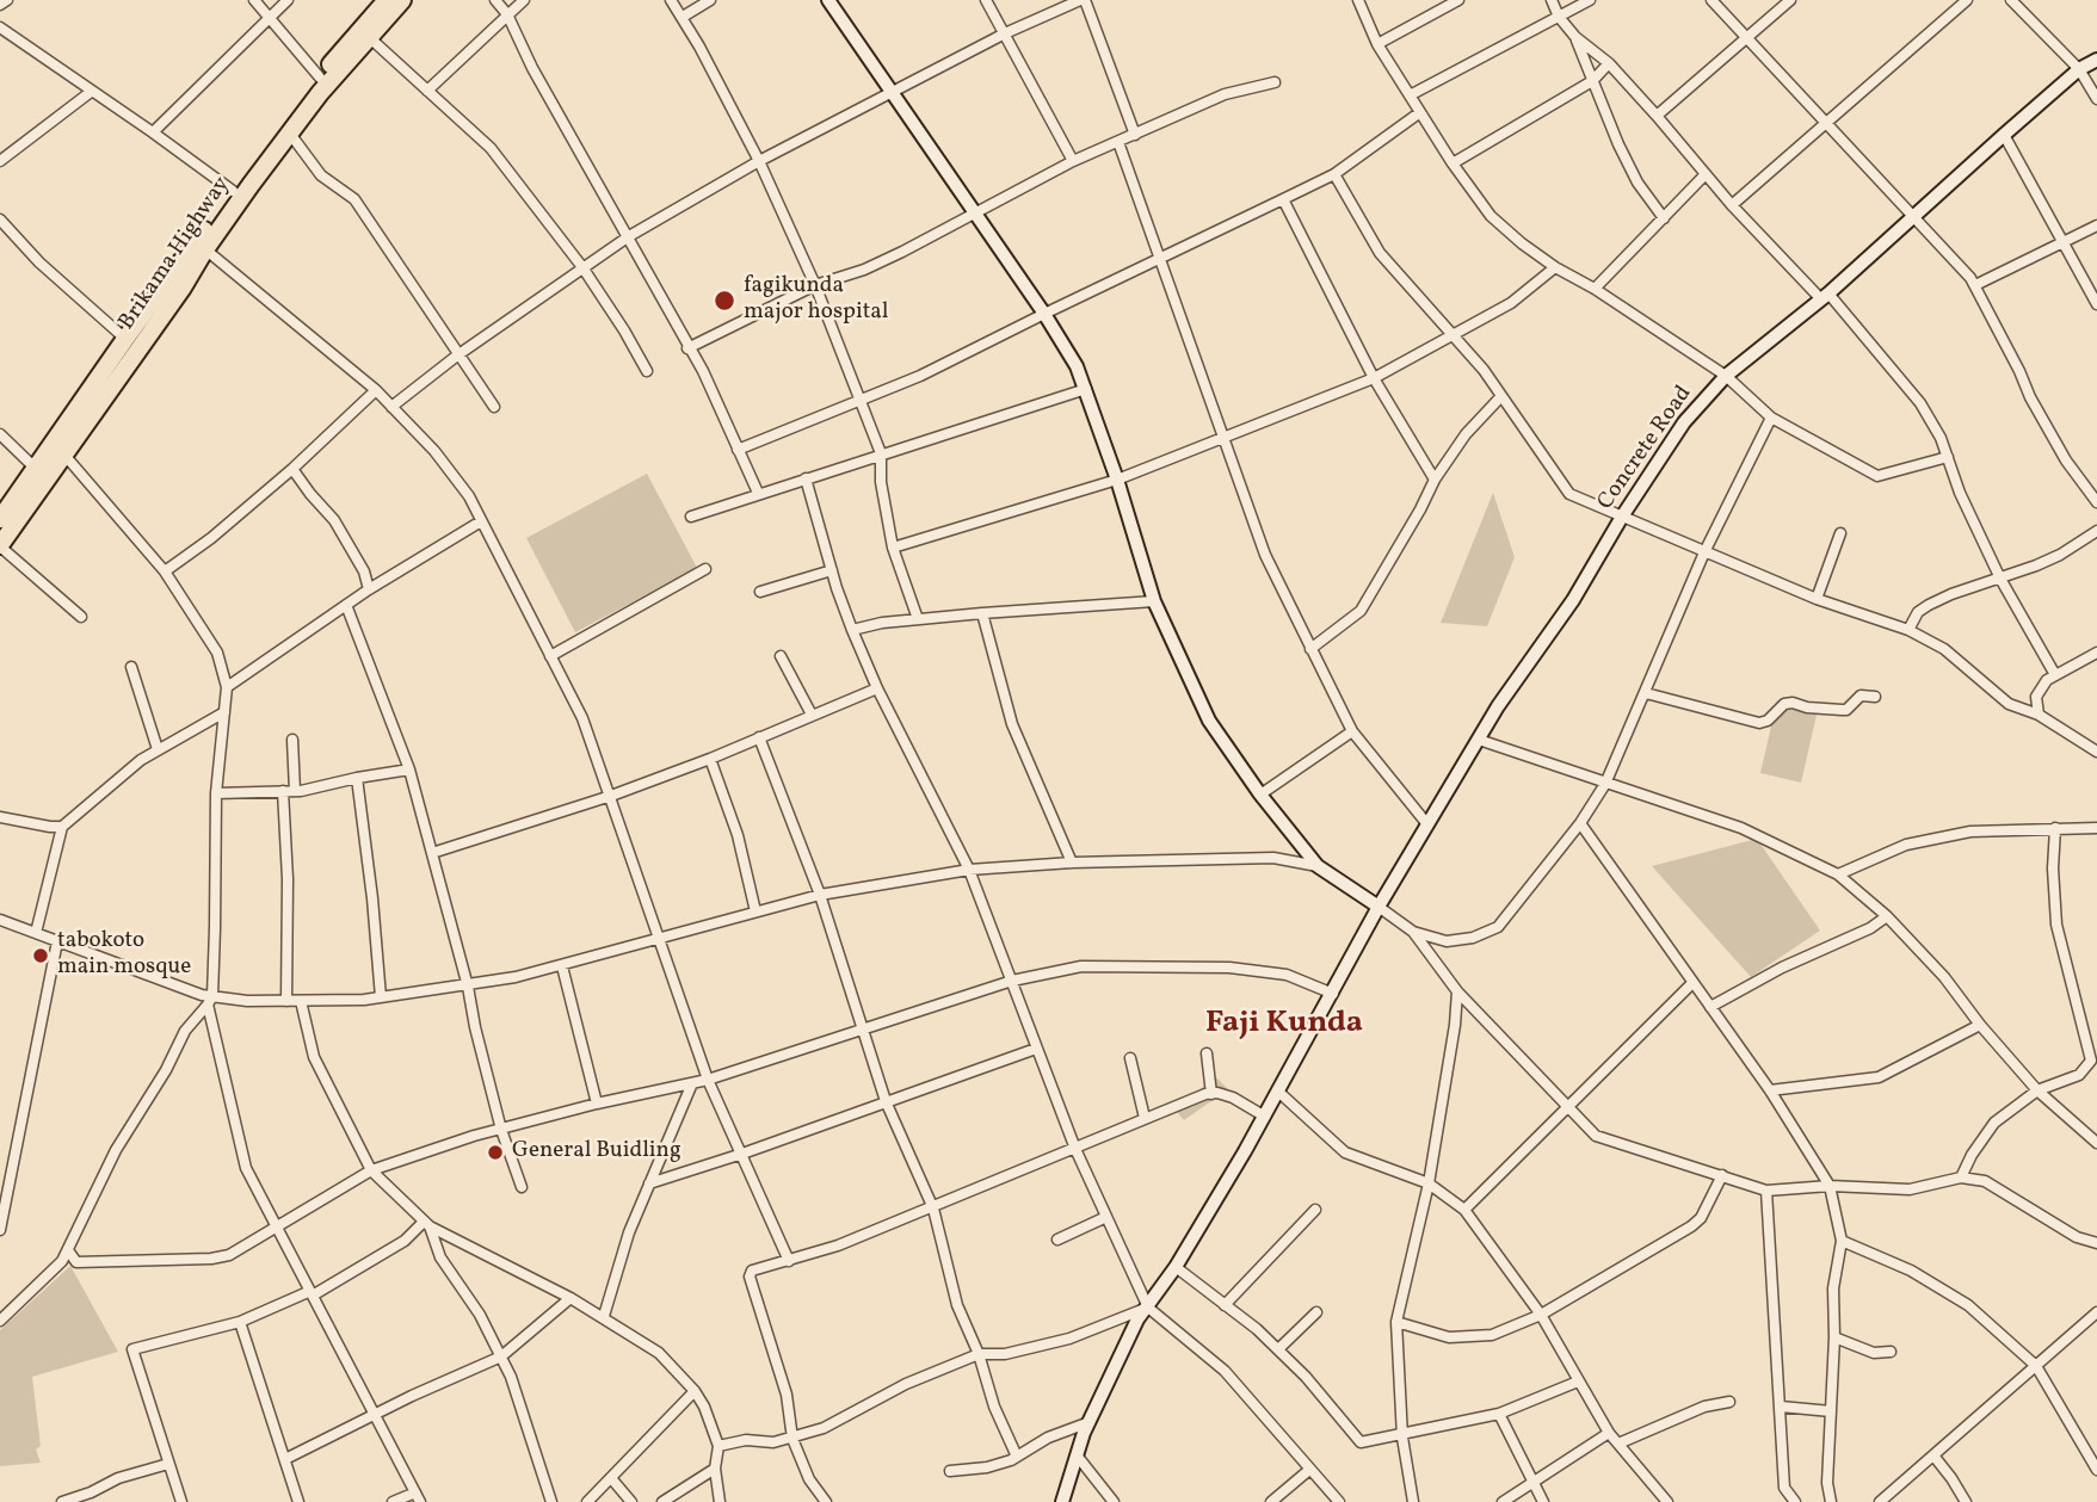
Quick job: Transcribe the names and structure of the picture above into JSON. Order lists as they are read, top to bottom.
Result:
{
  "streets": {
    "highway": ["Brikama Highway"],
    "street": ["Concrete Road"]
  },
  "districts": ["Faji Kunda"],
  "places": ["fagikunda major hospital", "tabokoto main mosque", "General Buidling"]
}
